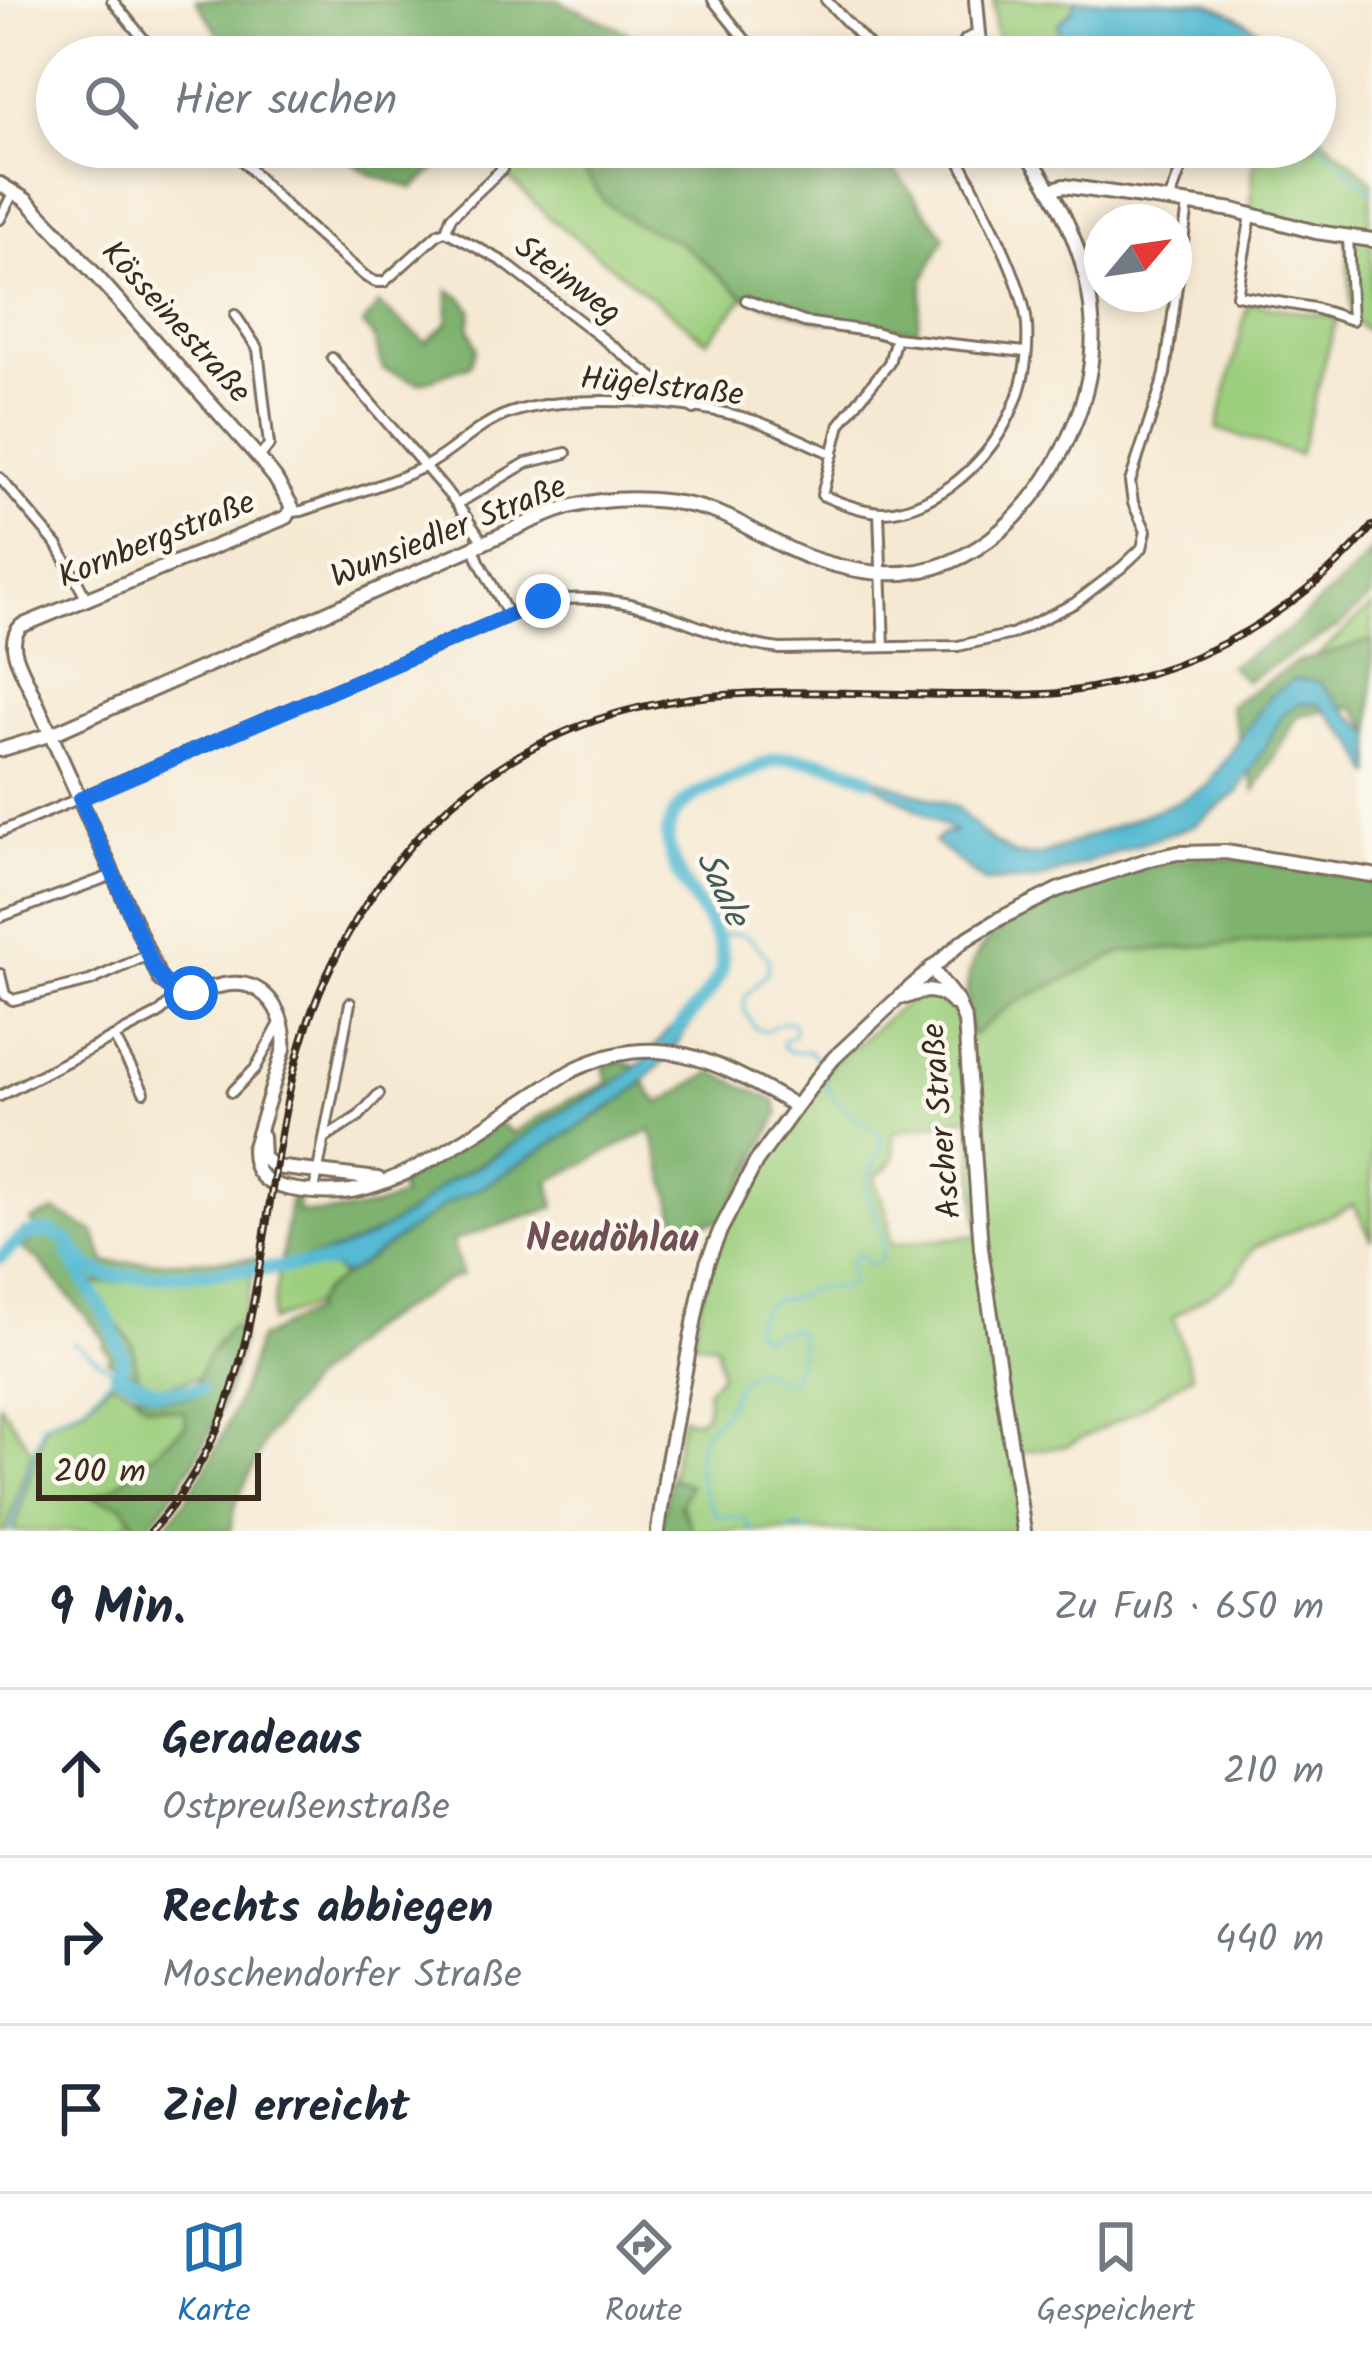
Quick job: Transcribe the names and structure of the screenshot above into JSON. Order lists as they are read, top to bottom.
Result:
{
  "streets": {
    "street": [
      "Steinweg",
      "Kösseinestraße",
      "Hügelstraße",
      "Wunsiedler Straße",
      "Kornbergstraße",
      "Ascher Straße"
    ]
  },
  "crossings": [
    ["Steinweg", "Hügelstraße"],
    ["Kösseinestraße", "Kornbergstraße"],
    ["Hügelstraße", "Kornbergstraße"],
    ["Wunsiedler Straße", "Kornbergstraße"]
  ],
  "districts": ["Neudöhlau"],
  "water": ["Saale"],
  "scale_bar": "200 m",
  "north": "top right",
  "page": {
    "search": "Hier suchen",
    "scale": "200 m",
    "heading": ["9 Min.", "Zu Fuß · 650 m"],
    "list": [
      ["Geradeaus", "Ostpreußenstraße", "210 m"],
      ["Rechts abbiegen", "Moschendorfer Straße", "440 m"],
      "Ziel erreicht"
    ],
    "nav": ["Karte", "Route", "Gespeichert"]
  }
}
